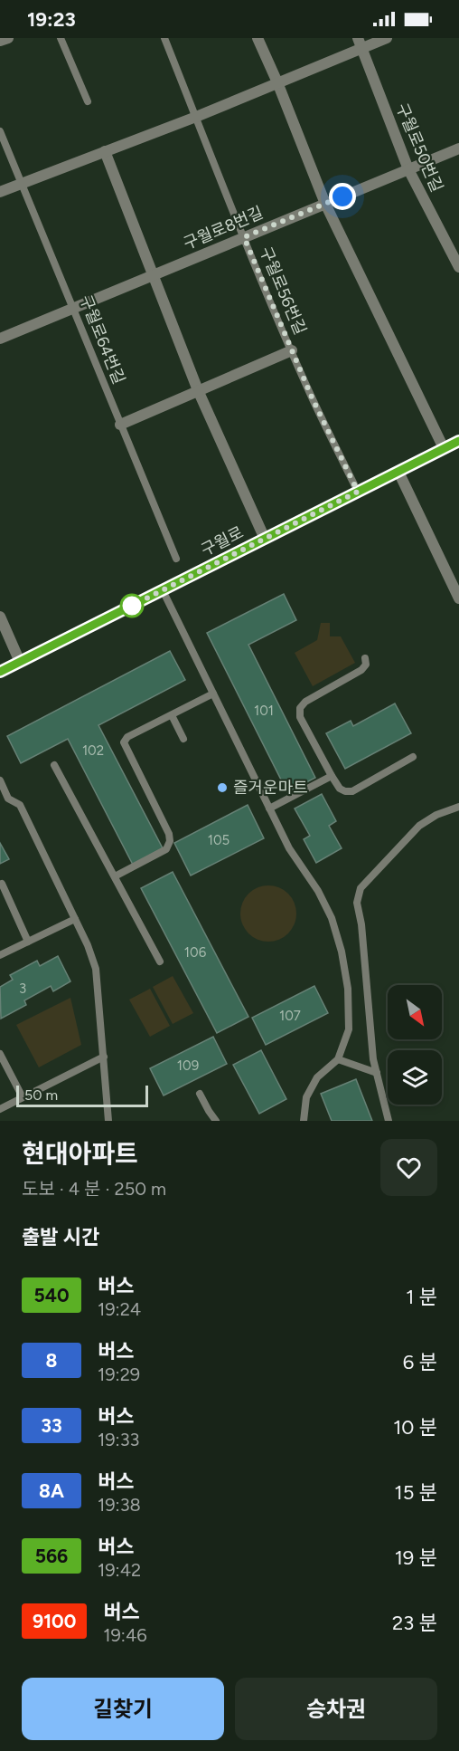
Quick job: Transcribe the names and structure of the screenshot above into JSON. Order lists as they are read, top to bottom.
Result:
{
  "streets": {
    "main road": ["구월로"],
    "street": ["구월로50번길", "구월로8번길"],
    "lane": ["구월로56번길", "구월로64번길"]
  },
  "crossings": [
    ["구월로50번길", "구월로8번길"],
    ["구월로8번길", "구월로56번길"],
    ["구월로8번길", "구월로64번길"],
    ["구월로56번길", "구월로"]
  ],
  "places": ["즐거운마트"],
  "lines": ["bus line 540"],
  "house_numbers": [
    "101",
    "102",
    "105",
    "106",
    "3",
    "107",
    "109"
  ],
  "scale_bar": "50 m",
  "north": "bottom right",
  "page": {
    "status": "19:23",
    "scale": "50 m",
    "heading": [
      ["현대아파트", "도보 · 4 분 · 250 m"],
      "출발 시간"
    ],
    "list": [
      {
        "mark": "540",
        "name": "버스",
        "note": "19:24",
        "value": "1 분"
      },
      {
        "mark": "8",
        "name": "버스",
        "note": "19:29",
        "value": "6 분"
      },
      {
        "mark": "33",
        "name": "버스",
        "note": "19:33",
        "value": "10 분"
      },
      {
        "mark": "8A",
        "name": "버스",
        "note": "19:38",
        "value": "15 분"
      },
      {
        "mark": "566",
        "name": "버스",
        "note": "19:42",
        "value": "19 분"
      },
      {
        "mark": "9100",
        "name": "버스",
        "note": "19:46",
        "value": "23 분"
      }
    ],
    "buttons": ["길찾기", "승차권"]
  }
}
